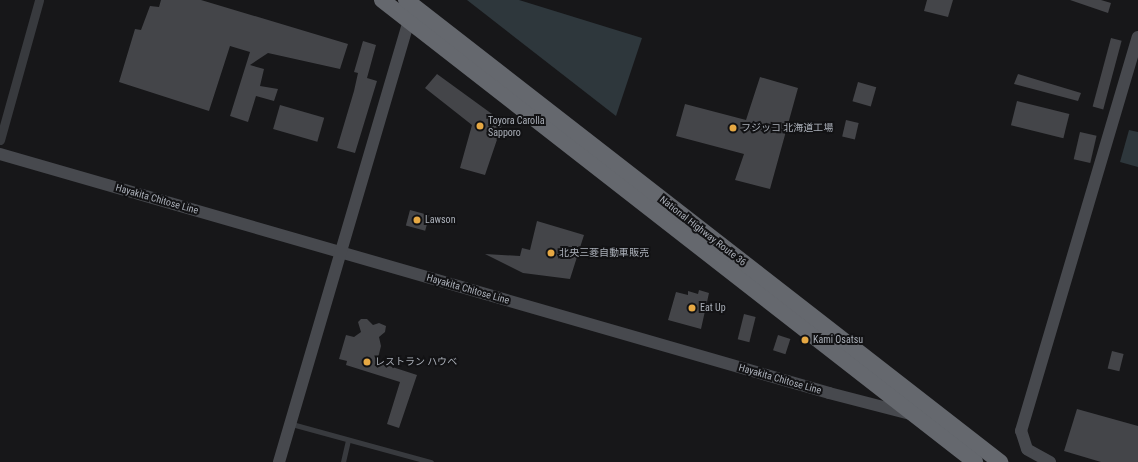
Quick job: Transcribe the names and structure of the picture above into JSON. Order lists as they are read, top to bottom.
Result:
{
  "streets": {
    "highway": ["National Highway Route 36"],
    "main road": ["Hayakita Chitose Line"]
  },
  "crossings": [
    ["Hayakita Chitose Line", "National Highway Route 36"]
  ],
  "places": [
    "Toyora Carolla Sapporo",
    "フジッコ 北海道工場",
    "Lawson",
    "北央三菱自動車販売",
    "Eat Up",
    "Kami Osatsu",
    "レストラン ハウベ"
  ]
}
